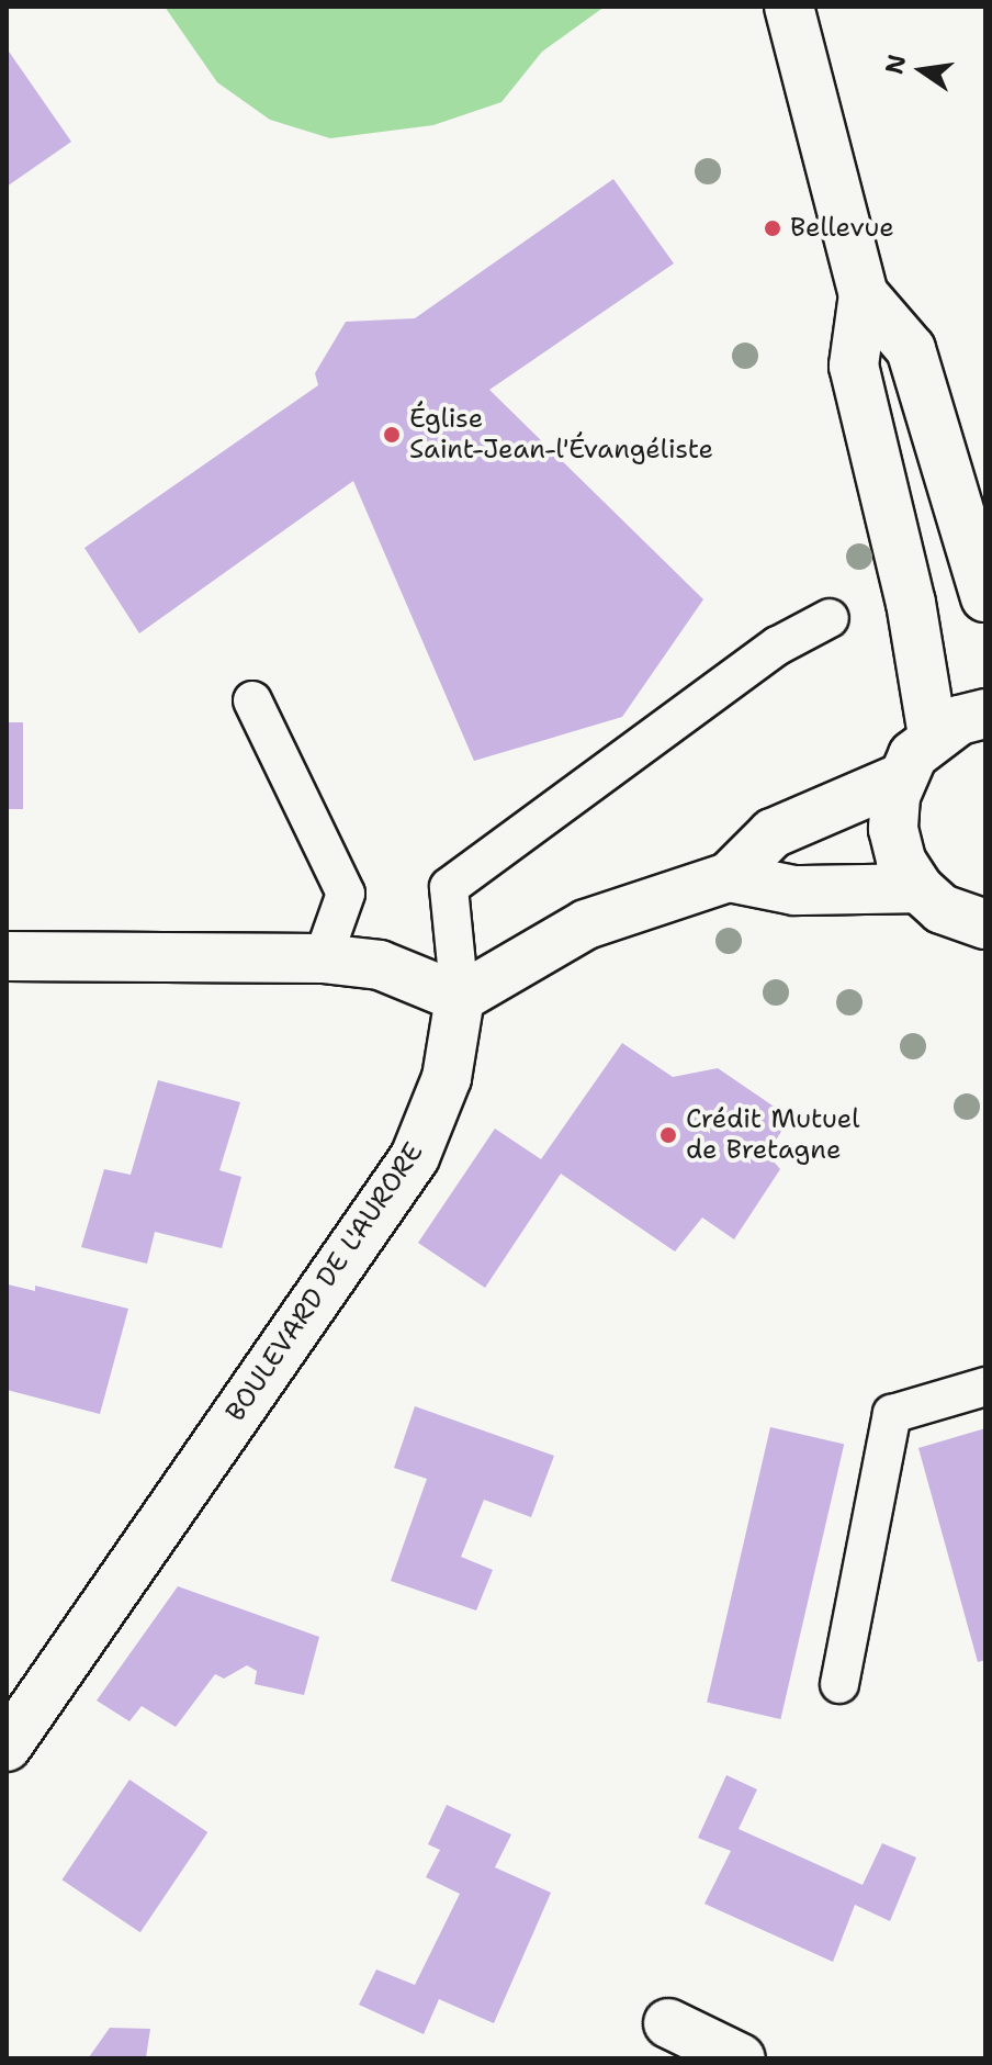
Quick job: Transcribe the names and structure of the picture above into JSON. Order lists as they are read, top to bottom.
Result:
{
  "streets": {
    "street": ["BOULEVARD DE L'AURORE"]
  },
  "places": ["Bellevue", "Église Saint-Jean-l'Évangéliste", "Crédit Mutuel de Bretagne"],
  "north": "left"
}
